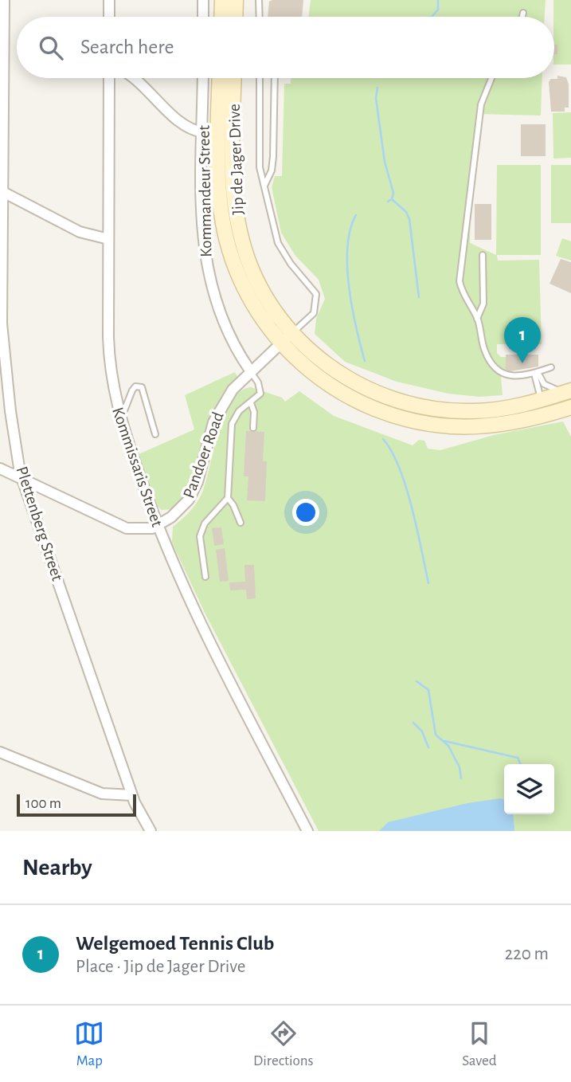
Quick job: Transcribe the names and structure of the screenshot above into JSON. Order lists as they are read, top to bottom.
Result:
{
  "streets": {
    "main road": ["Jip de Jager Drive"],
    "street": [
      "Kommandeur Street",
      "Pandoer Road",
      "Kommissaris Street",
      "Plettenberg Street"
    ]
  },
  "crossings": [
    ["Jip de Jager Drive", "Pandoer Road"],
    ["Kommandeur Street", "Pandoer Road"],
    ["Pandoer Road", "Kommissaris Street"]
  ],
  "scale_bar": "100 m",
  "page": {
    "search": "Search here",
    "pins": "1",
    "scale": "100 m",
    "heading": "Nearby",
    "list": [
      {
        "mark": "1",
        "name": "Welgemoed Tennis Club",
        "note": "Place · Jip de Jager Drive",
        "value": "220 m"
      }
    ],
    "nav": ["Map", "Directions", "Saved"]
  }
}
